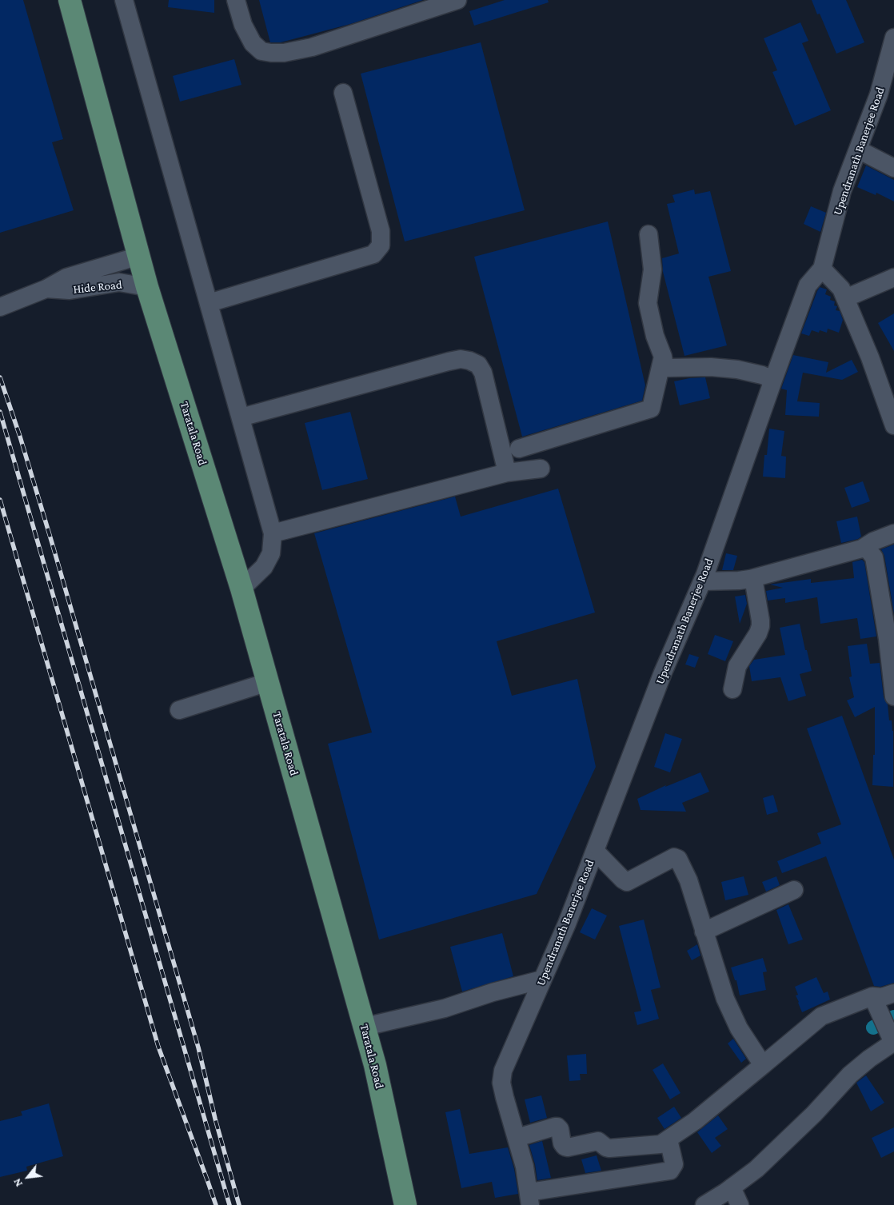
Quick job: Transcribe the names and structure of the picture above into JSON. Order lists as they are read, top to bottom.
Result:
{
  "streets": {
    "main road": ["Taratala Road"],
    "street": ["Upendranath Banerjee Road", "Hide Road"]
  },
  "crossings": [
    ["Hide Road", "Taratala Road"]
  ],
  "north": "bottom left"
}
